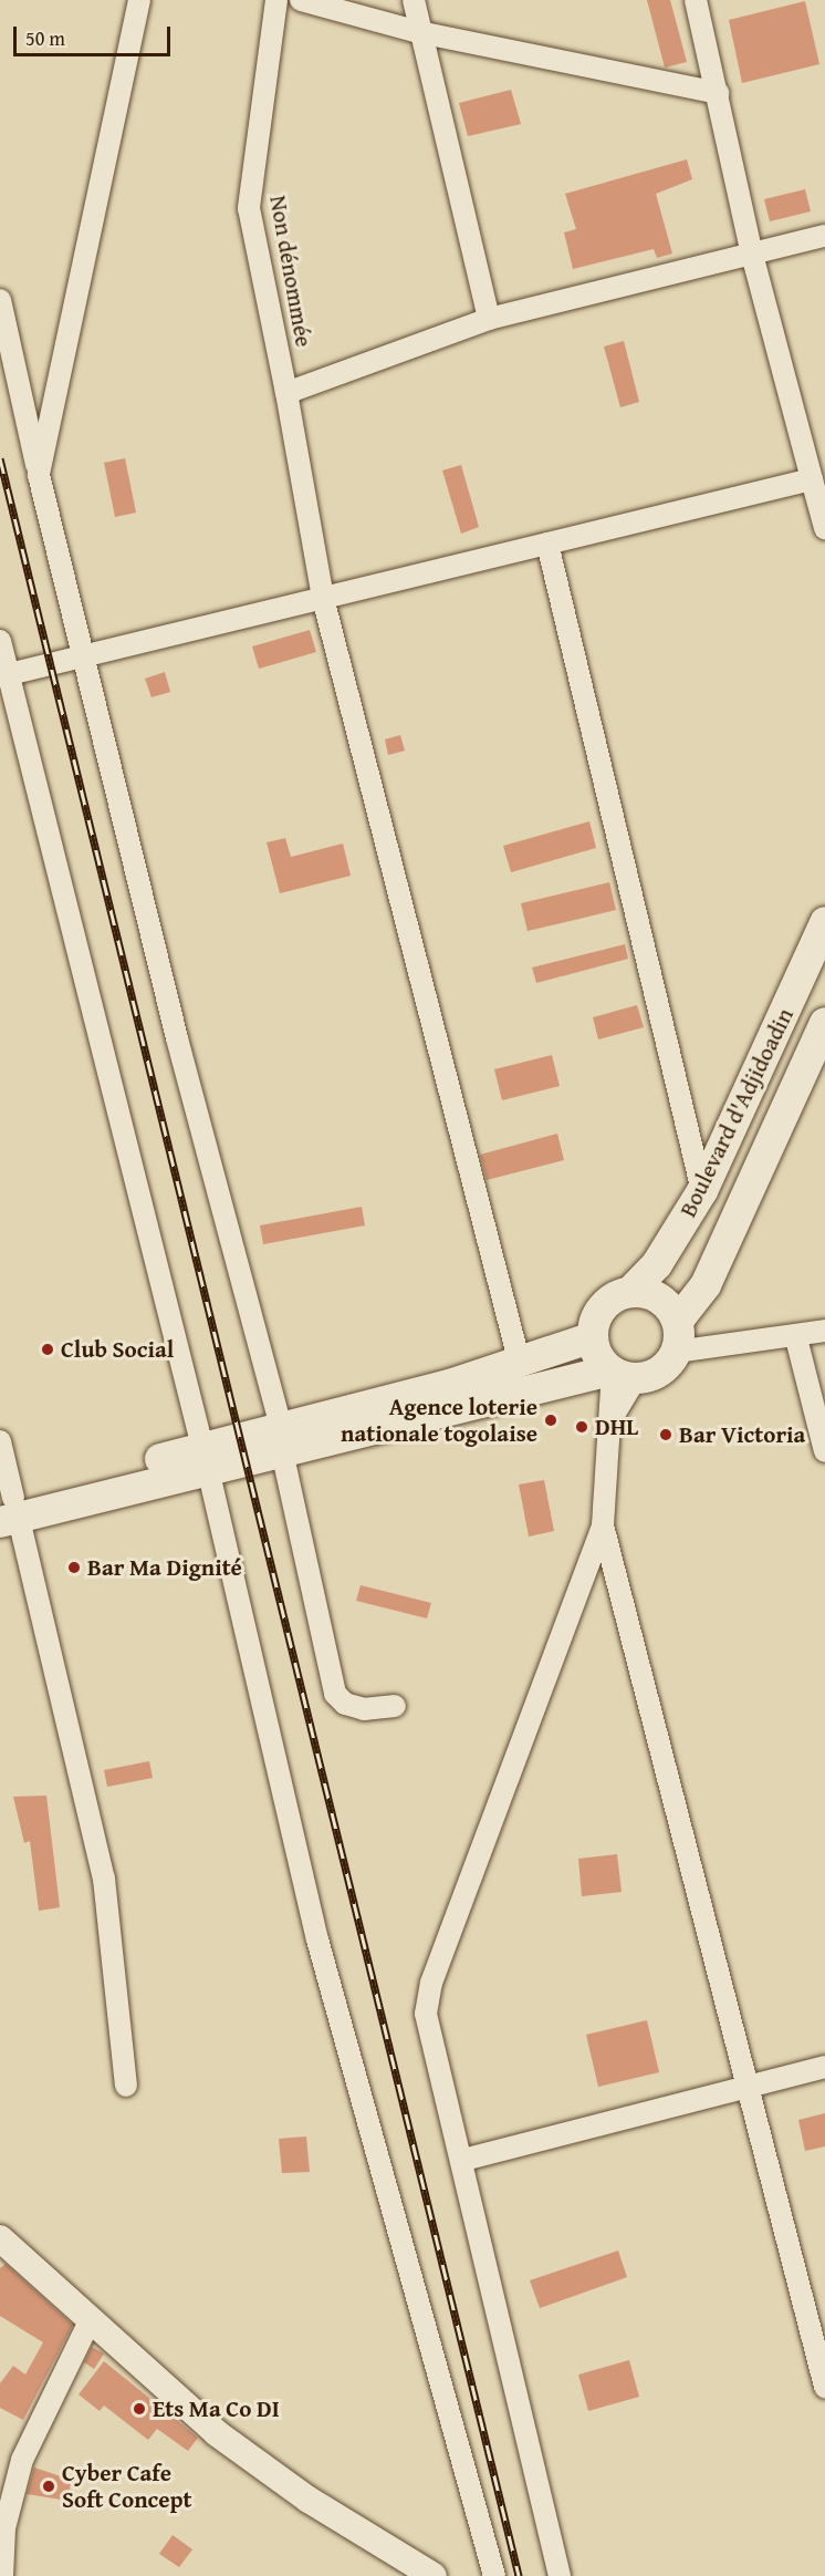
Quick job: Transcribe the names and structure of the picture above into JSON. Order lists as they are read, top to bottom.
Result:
{
  "streets": {
    "main road": ["Boulevard d'Adjidoadin"],
    "street": ["Non dénommée"]
  },
  "places": [
    "Club Social",
    "Agence loterie nationale togolaise",
    "DHL",
    "Bar Victoria",
    "Bar Ma Dignité",
    "Ets Ma Co DI",
    "Cyber Cafe Soft Concept"
  ],
  "scale_bar": "50 m"
}
